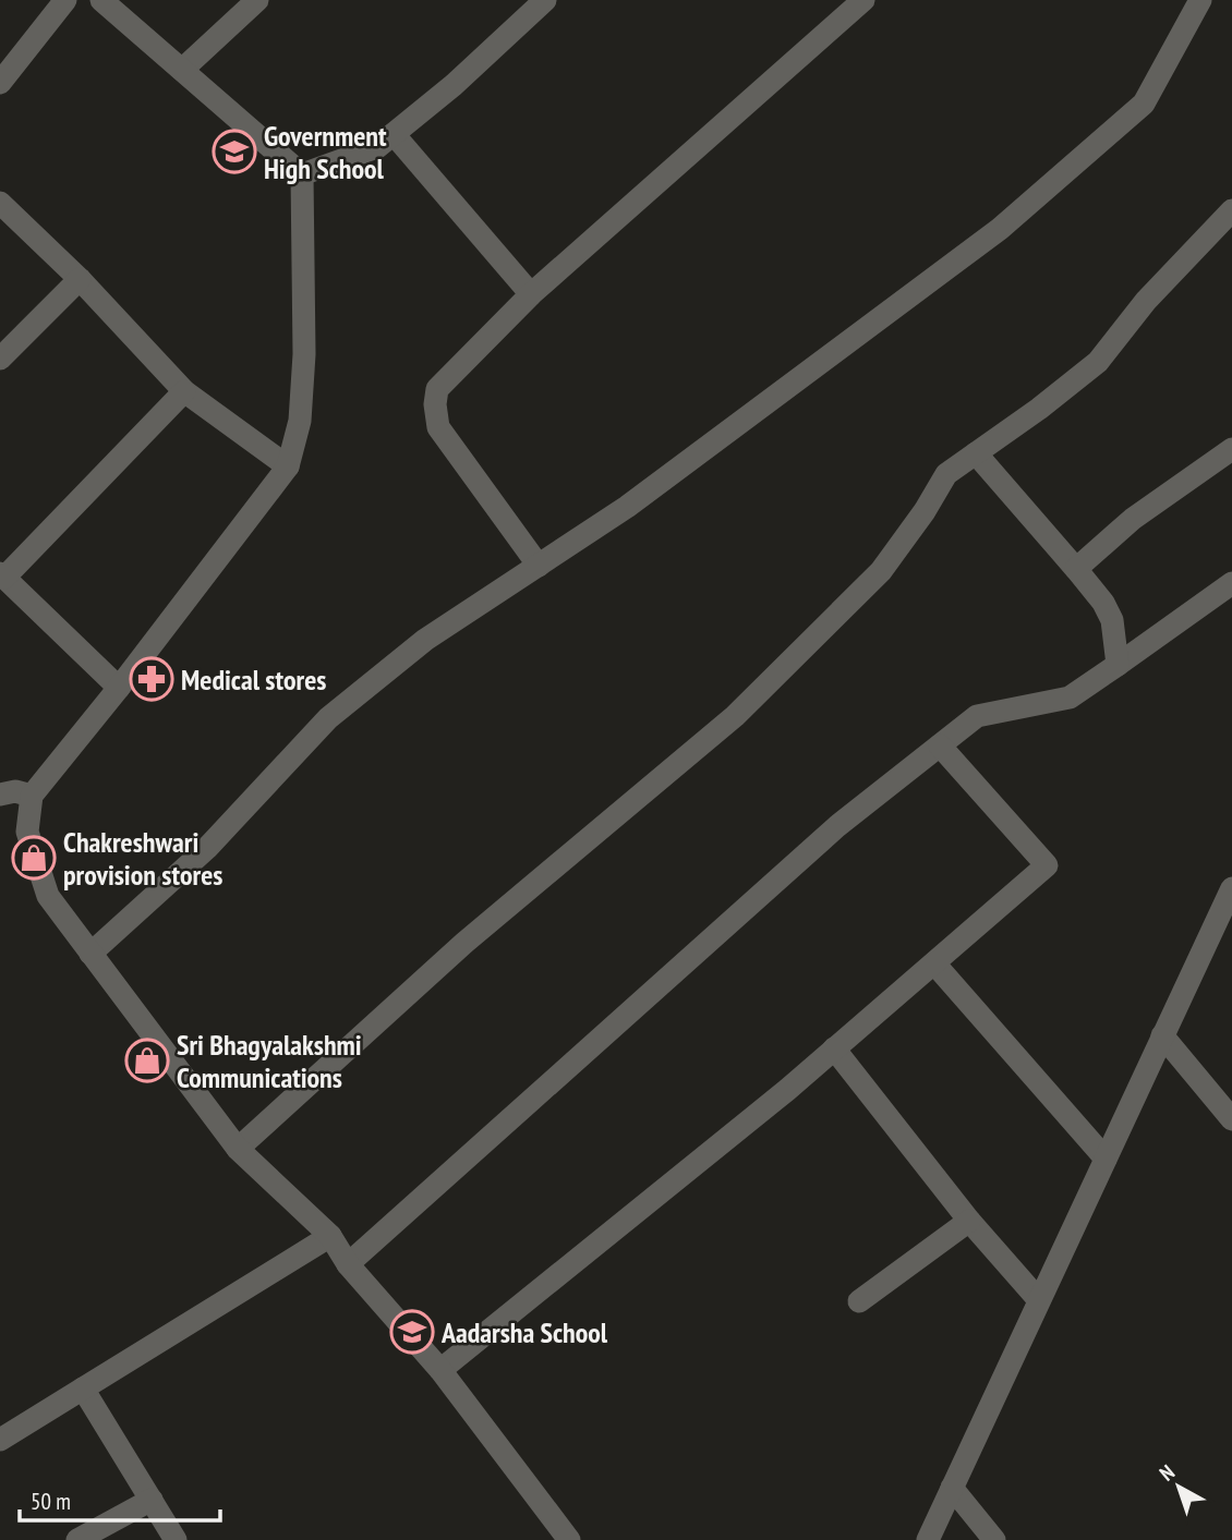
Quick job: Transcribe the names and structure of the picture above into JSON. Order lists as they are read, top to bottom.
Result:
{
  "places": {
    "school or university": ["Government High School", "Aadarsha School"],
    "pharmacy": ["Medical stores"],
    "shop": ["Chakreshwari provision stores", "Sri Bhagyalakshmi Communications"]
  },
  "scale_bar": "50 m",
  "north": "top left"
}
